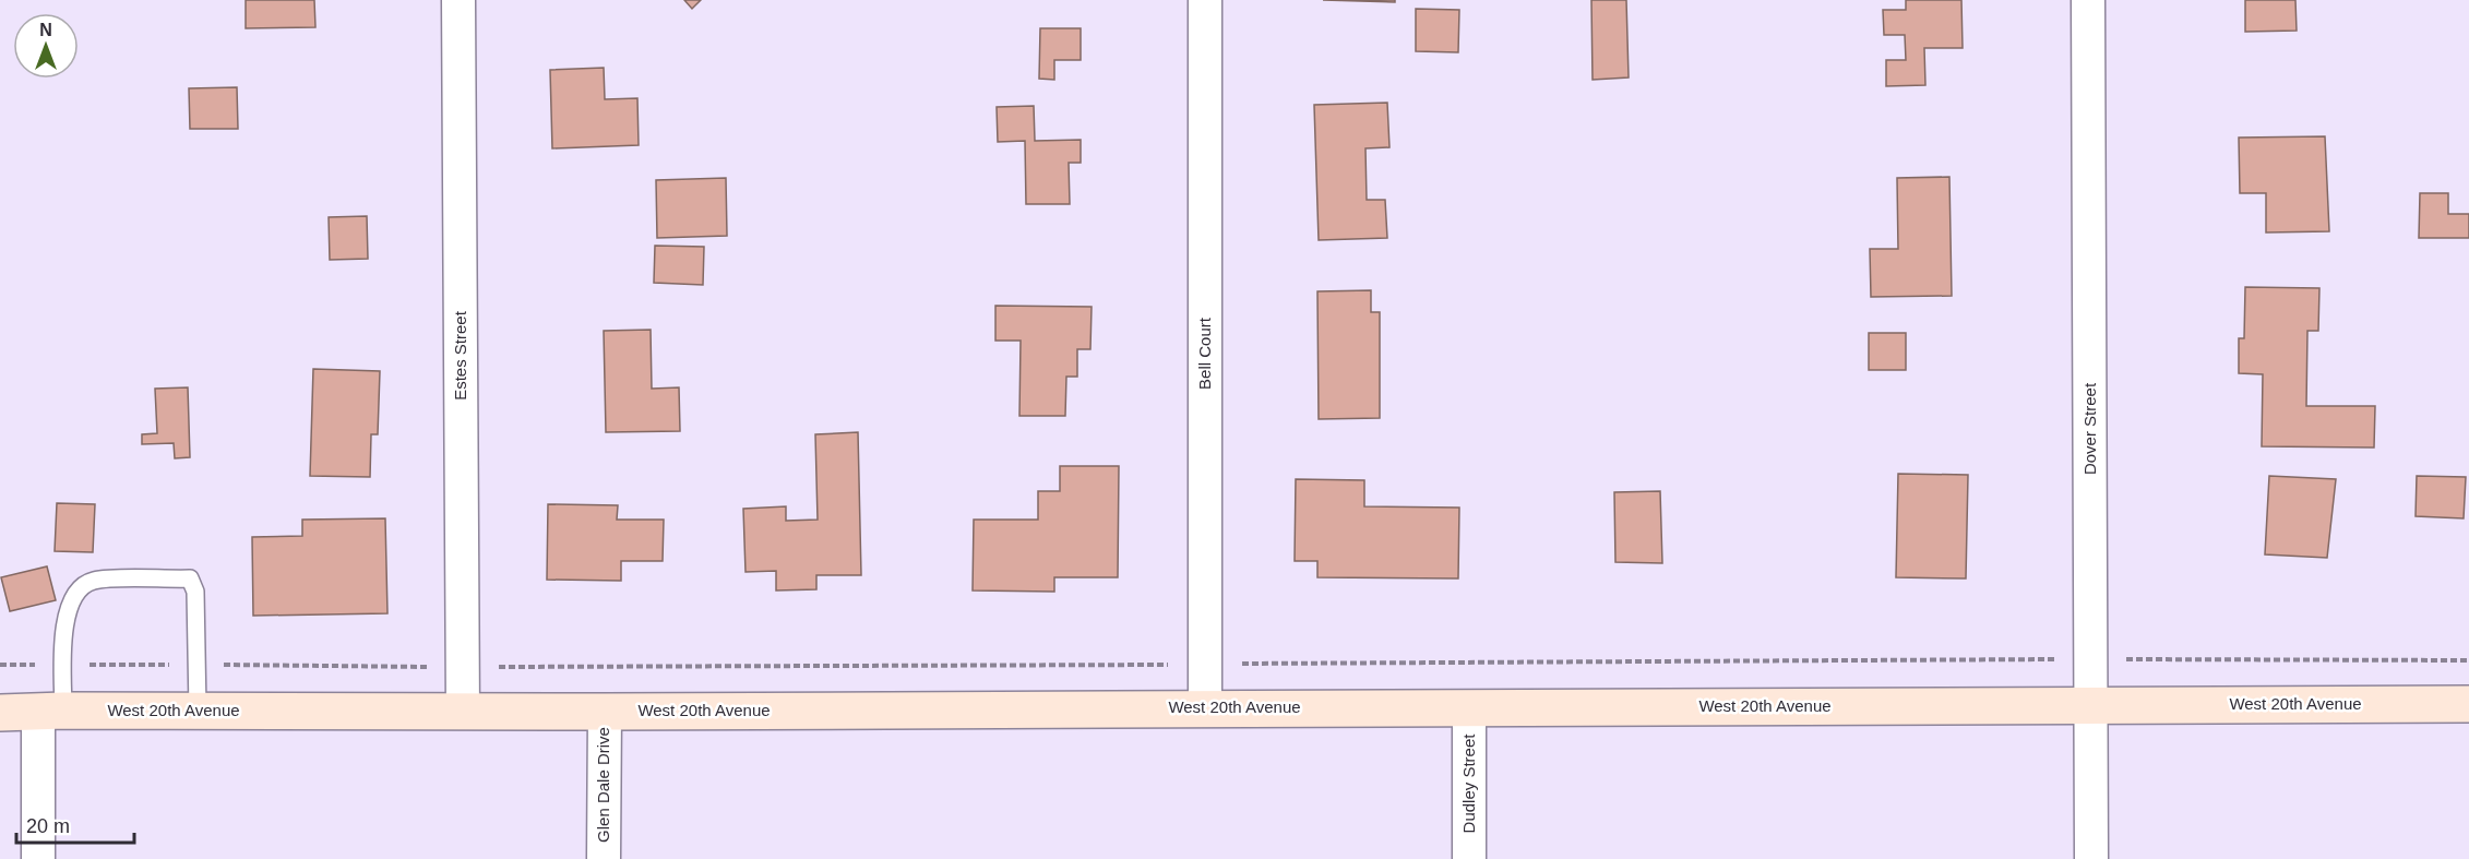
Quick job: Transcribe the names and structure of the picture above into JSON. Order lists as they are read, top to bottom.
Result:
{
  "streets": {
    "street": [
      "Bell Court",
      "Estes Street",
      "Dover Street",
      "West 20th Avenue",
      "Dudley Street",
      "Glen Dale Drive"
    ]
  },
  "crossings": [
    ["Bell Court", "West 20th Avenue"],
    ["Estes Street", "West 20th Avenue"],
    ["Dover Street", "West 20th Avenue"],
    ["West 20th Avenue", "Dudley Street"],
    ["West 20th Avenue", "Glen Dale Drive"]
  ],
  "scale_bar": "20 m",
  "north": "top"
}
